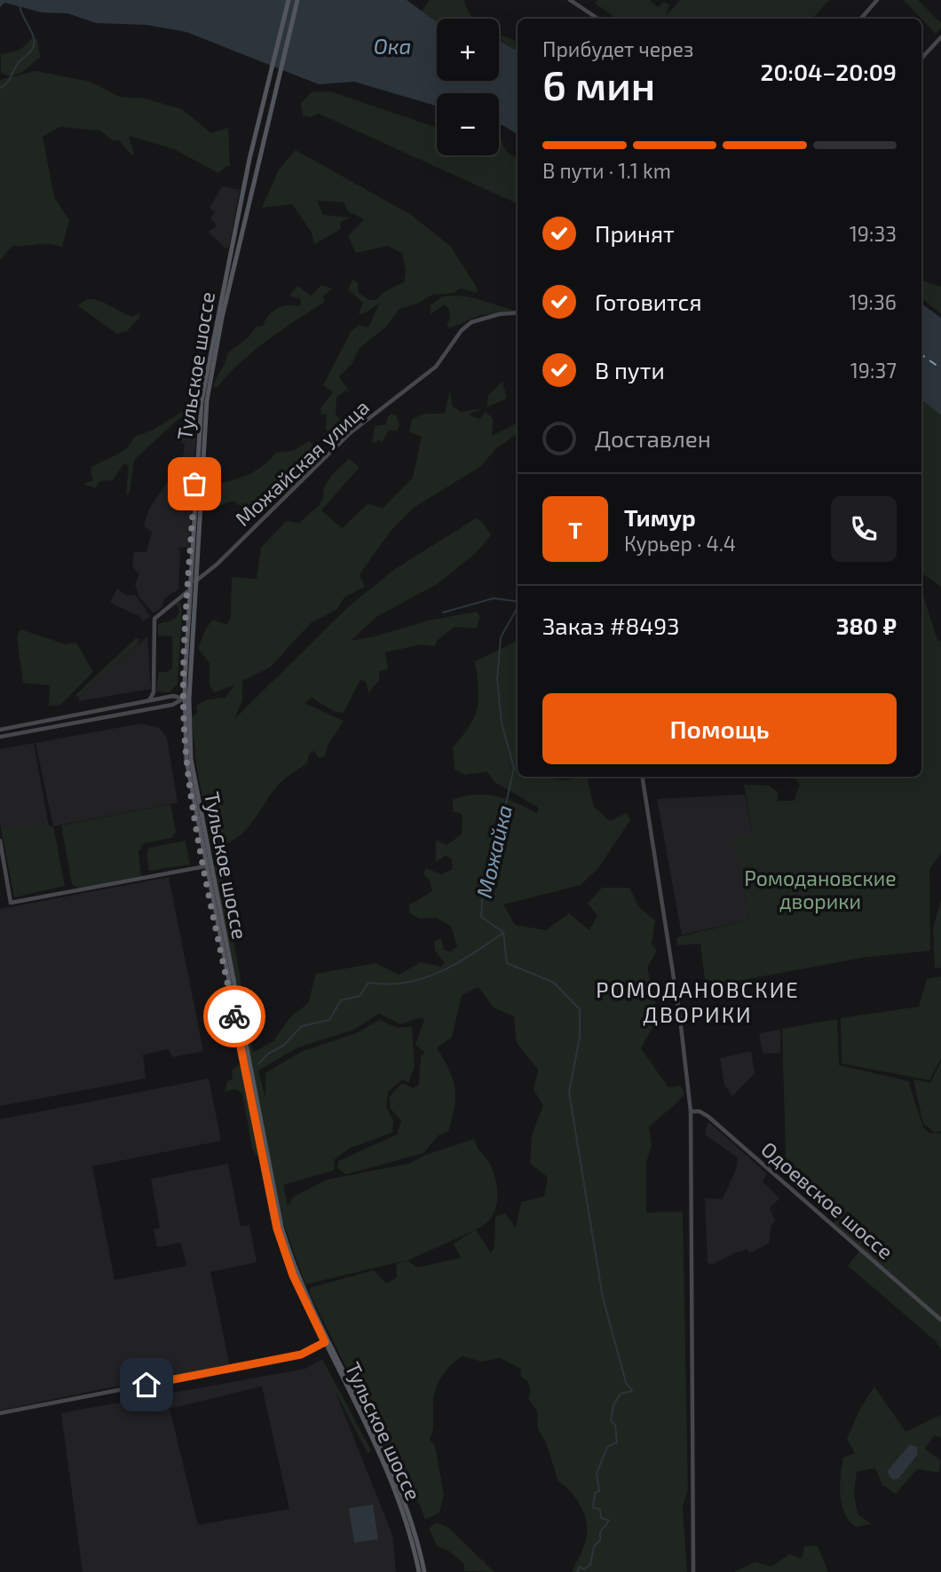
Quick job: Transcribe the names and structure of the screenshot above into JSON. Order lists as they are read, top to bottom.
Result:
{
  "streets": {
    "main road": ["Тульское шоссе"],
    "street": ["Можайская улица", "Одоевское шоссе"]
  },
  "crossings": [
    ["Тульское шоссе", "Можайская улица"]
  ],
  "districts": ["РОМОДАНОВСКИЕ ДВОРИКИ"],
  "water": ["Ока", "Можайка"],
  "parks": ["Ромодановские дворики"],
  "page": {
    "map_buttons": ["+", "−"],
    "heading": ["6 мин", "Прибудет через", "20:04–20:09"],
    "panel": [
      "Тимур",
      "Курьер · 4.4",
      "Заказ #8493",
      "380 ₽"
    ],
    "bar": "В пути · 1.1 km",
    "list": [
      ["Принят", "19:33"],
      ["Готовится", "19:36"],
      ["В пути", "19:37"],
      "Доставлен"
    ],
    "round": "Т",
    "buttons": "Помощь"
  }
}
